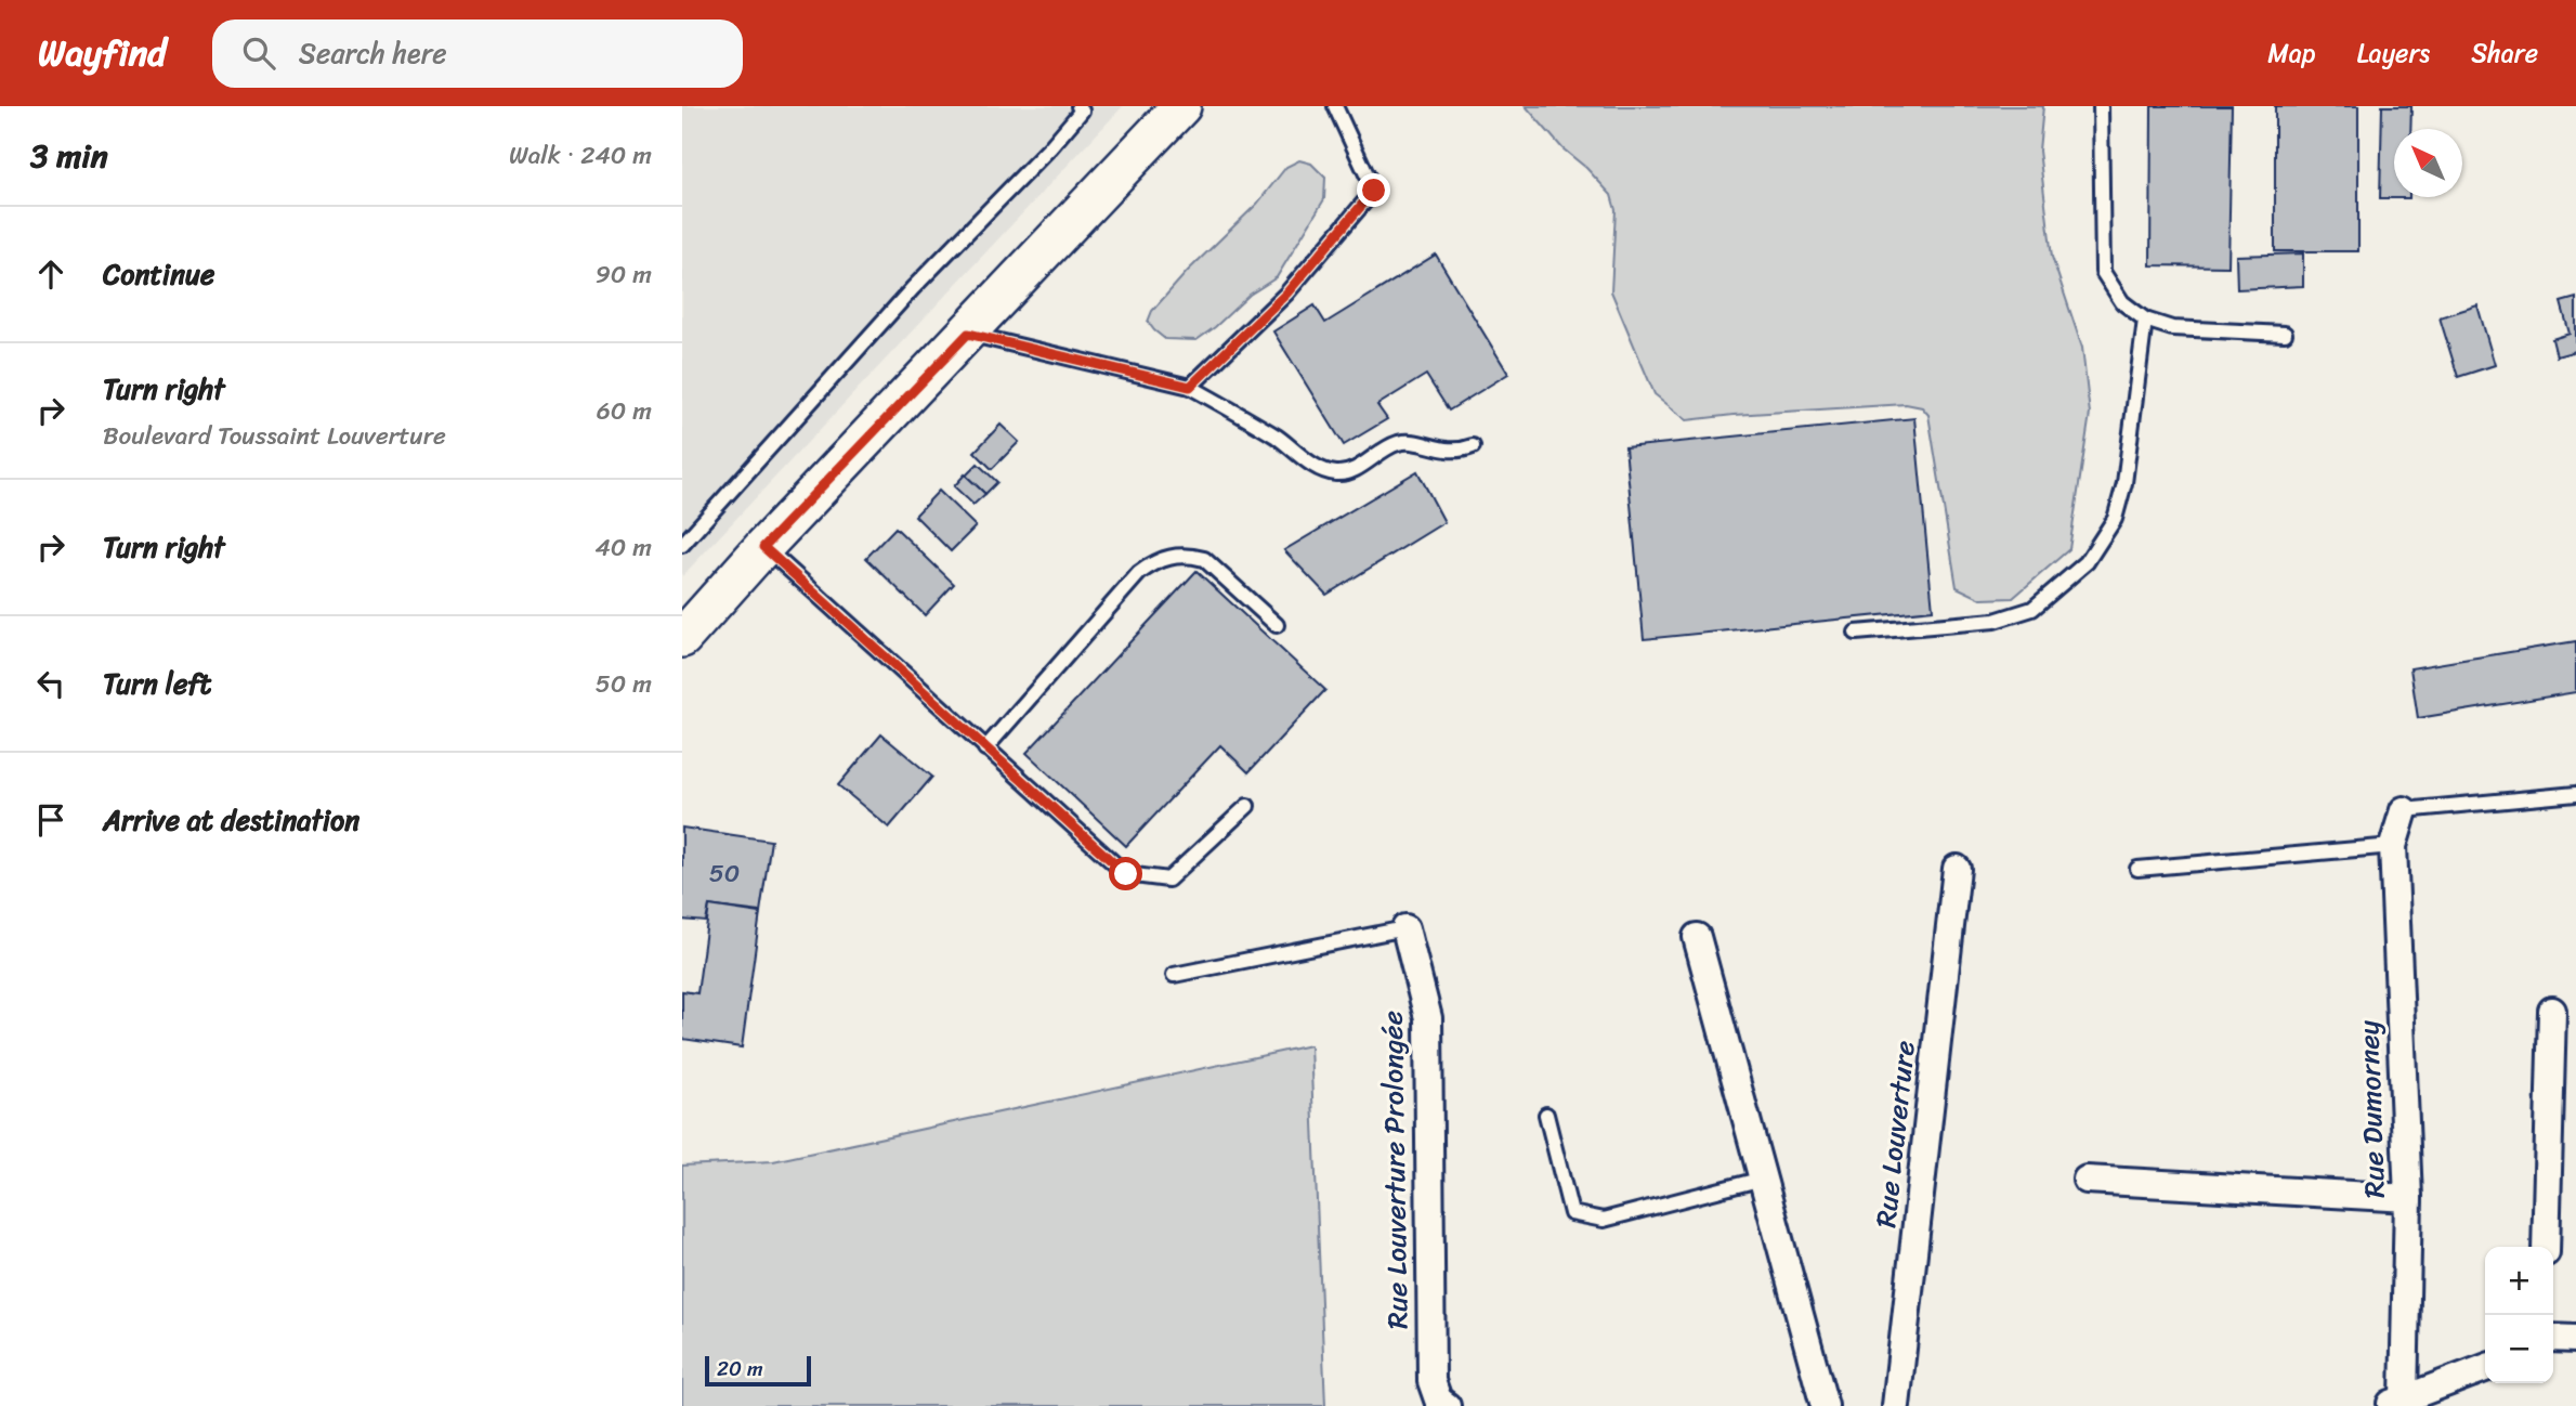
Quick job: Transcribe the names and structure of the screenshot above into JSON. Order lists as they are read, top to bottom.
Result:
{
  "streets": {
    "street": ["Rue Dumorney", "Rue Louverture", "Rue Louverture Prolongée"]
  },
  "house_numbers": ["50"],
  "scale_bar": "20 m",
  "north": "top left",
  "page": {
    "header": "Wayfind",
    "search": "Search here",
    "nav": ["Map", "Layers", "Share"],
    "heading": ["3 min", "Walk · 240 m"],
    "list": [
      ["Continue", "90 m"],
      ["Turn right", "Boulevard Toussaint Louverture", "60 m"],
      ["Turn right", "40 m"],
      ["Turn left", "50 m"],
      "Arrive at destination"
    ],
    "map_buttons": ["+", "−"],
    "scale": "20 m"
  }
}
